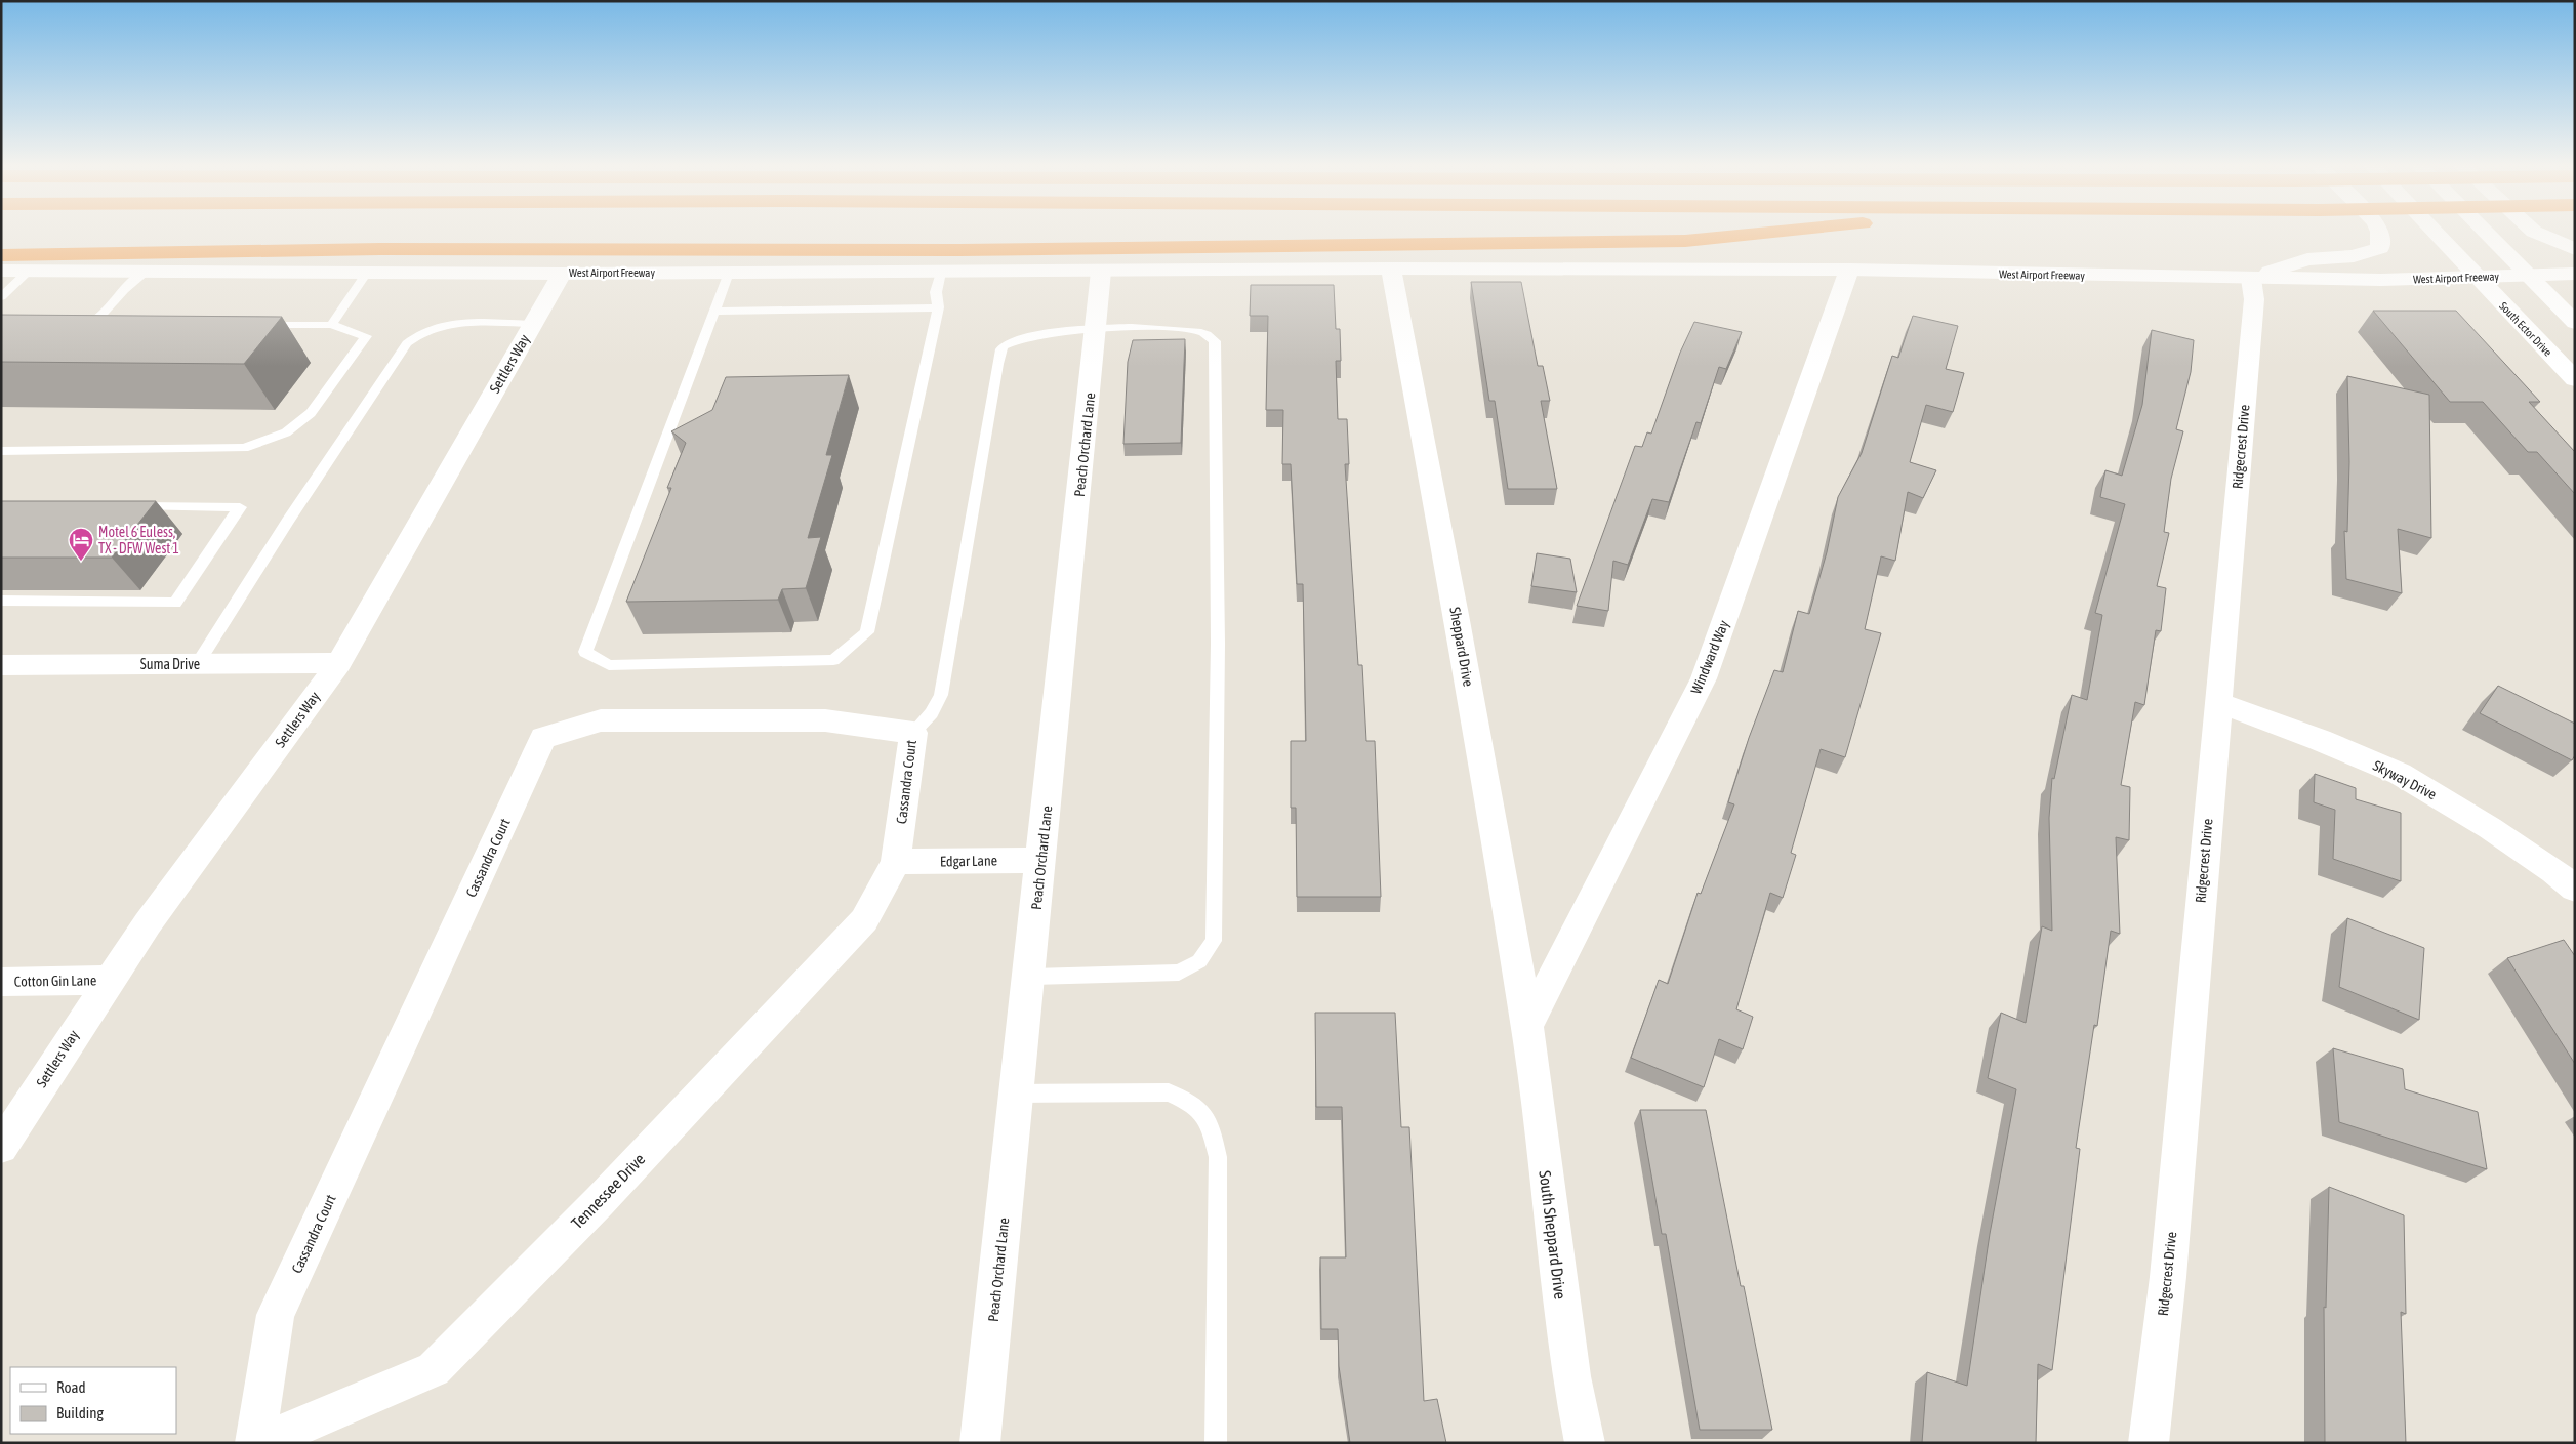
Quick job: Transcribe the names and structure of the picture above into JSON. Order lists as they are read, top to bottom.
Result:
{
  "streets": {
    "street": [
      "West Airport Freeway",
      "South Ector Drive",
      "Settlers Way",
      "Peach Orchard Lane",
      "Ridgecrest Drive",
      "Sheppard Drive",
      "Windward Way",
      "Suma Drive",
      "Skyway Drive",
      "Cassandra Court",
      "Edgar Lane",
      "Cotton Gin Lane",
      "Tennessee Drive",
      "South Sheppard Drive"
    ]
  },
  "crossings": [
    ["West Airport Freeway", "South Ector Drive"],
    ["West Airport Freeway", "Settlers Way"],
    ["West Airport Freeway", "Peach Orchard Lane"],
    ["West Airport Freeway", "Ridgecrest Drive"],
    ["West Airport Freeway", "Sheppard Drive"],
    ["West Airport Freeway", "Windward Way"],
    ["Settlers Way", "Suma Drive"],
    ["Settlers Way", "Cotton Gin Lane"],
    ["Peach Orchard Lane", "Edgar Lane"],
    ["Ridgecrest Drive", "Skyway Drive"],
    ["Sheppard Drive", "Windward Way"],
    ["Sheppard Drive", "South Sheppard Drive"],
    ["Windward Way", "South Sheppard Drive"],
    ["Cassandra Court", "Edgar Lane"],
    ["Cassandra Court", "Tennessee Drive"],
    ["Edgar Lane", "Tennessee Drive"]
  ],
  "places": {
    "hotel": ["Motel 6 Euless, TX - DFW West 1"]
  },
  "legend": ["Road", "Building"]
}
